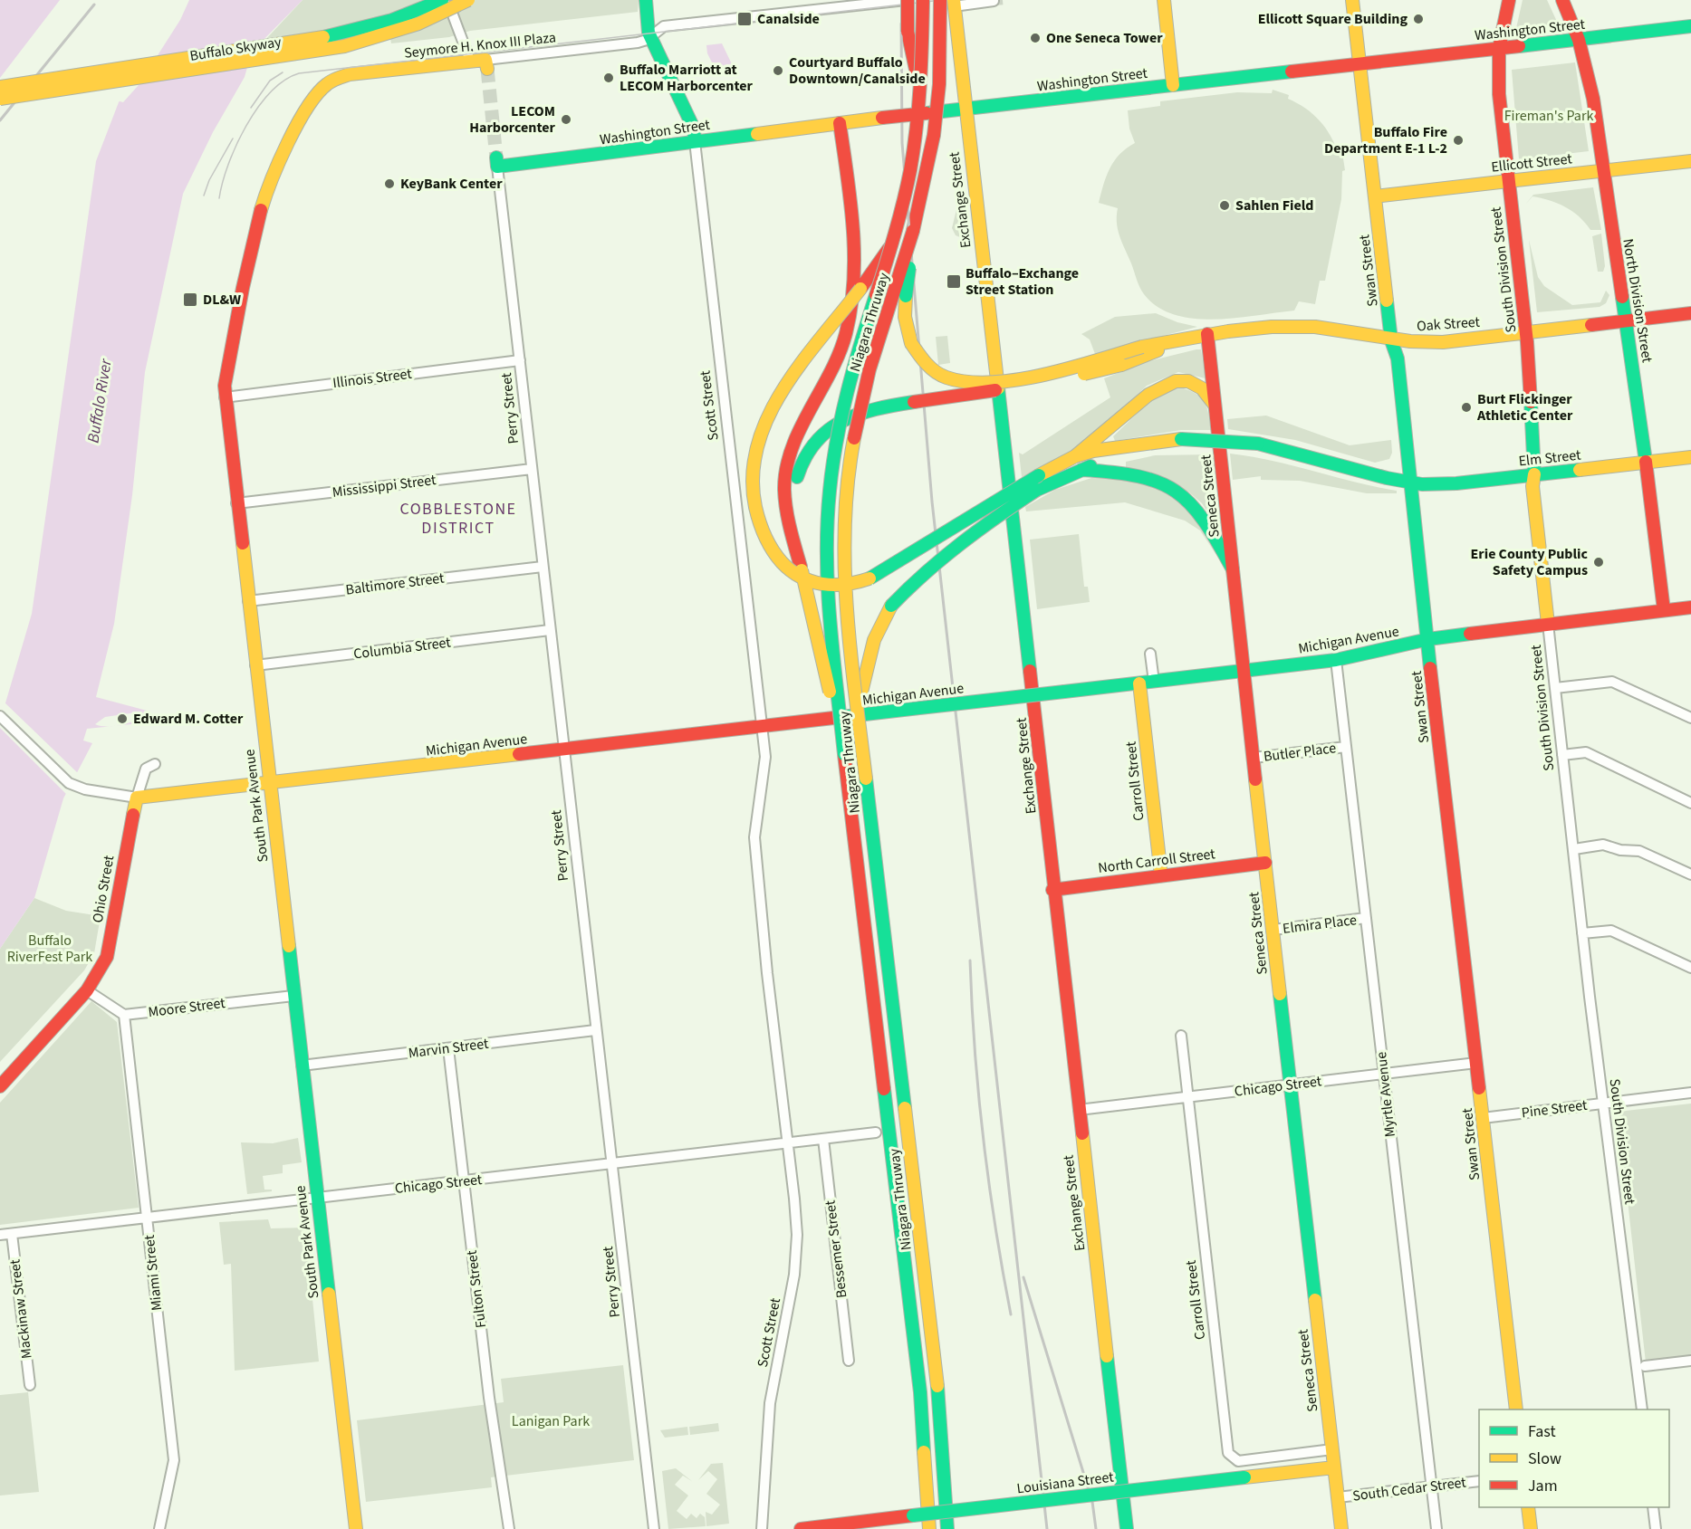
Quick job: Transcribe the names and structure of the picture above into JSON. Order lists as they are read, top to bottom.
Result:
{
  "streets": {
    "main road": [
      "Washington Street",
      "Seymore H. Knox III Plaza",
      "Buffalo Skyway",
      "Ellicott Street",
      "Exchange Street",
      "South Division Street",
      "Swan Street",
      "North Division Street",
      "Niagara Thruway",
      "Oak Street",
      "Scott Street",
      "Elm Street",
      "Seneca Street",
      "Michigan Avenue",
      "Carroll Street",
      "South Park Avenue",
      "North Carroll Street",
      "Ohio Street",
      "Louisiana Street"
    ],
    "street": [
      "Illinois Street",
      "Perry Street",
      "Mississippi Street",
      "Baltimore Street",
      "Columbia Street",
      "Butler Place",
      "Elmira Place",
      "Moore Street",
      "Marvin Street",
      "Chicago Street",
      "Myrtle Avenue",
      "Pine Street",
      "Bessemer Street",
      "Miami Street",
      "Fulton Street",
      "Mackinaw Street",
      "South Cedar Street"
    ]
  },
  "crossings": [
    ["Washington Street", "Exchange Street"],
    ["Washington Street", "South Division Street"],
    ["Washington Street", "Swan Street"],
    ["Washington Street", "North Division Street"],
    ["Washington Street", "Scott Street"],
    ["Washington Street", "Perry Street"],
    ["Seymore H. Knox III Plaza", "Scott Street"],
    ["Seymore H. Knox III Plaza", "South Park Avenue"],
    ["Ellicott Street", "South Division Street"],
    ["Ellicott Street", "Swan Street"],
    ["Ellicott Street", "North Division Street"],
    ["Exchange Street", "North Carroll Street"],
    ["Exchange Street", "Chicago Street"],
    ["South Division Street", "Oak Street"],
    ["South Division Street", "Elm Street"],
    ["South Division Street", "Michigan Avenue"],
    ["South Division Street", "Pine Street"],
    ["Swan Street", "Oak Street"],
    ["Swan Street", "Elm Street"],
    ["Swan Street", "Michigan Avenue"],
    ["Swan Street", "Chicago Street"],
    ["Swan Street", "Pine Street"],
    ["North Division Street", "Oak Street"],
    ["North Division Street", "Elm Street"],
    ["North Division Street", "Michigan Avenue"],
    ["Oak Street", "Seneca Street"],
    ["Illinois Street", "Perry Street"],
    ["Illinois Street", "South Park Avenue"],
    ["Scott Street", "Michigan Avenue"],
    ["Scott Street", "Chicago Street"],
    ["Perry Street", "Mississippi Street"],
    ["Perry Street", "Baltimore Street"],
    ["Perry Street", "Michigan Avenue"],
    ["Perry Street", "Columbia Street"],
    ["Perry Street", "Marvin Street"],
    ["Perry Street", "Chicago Street"],
    ["Mississippi Street", "South Park Avenue"],
    ["Seneca Street", "Michigan Avenue"],
    ["Seneca Street", "Butler Place"],
    ["Seneca Street", "Carroll Street"],
    ["Seneca Street", "North Carroll Street"],
    ["Seneca Street", "Elmira Place"],
    ["Seneca Street", "Chicago Street"],
    ["Seneca Street", "Louisiana Street"],
    ["Seneca Street", "South Cedar Street"],
    ["Baltimore Street", "South Park Avenue"],
    ["Michigan Avenue", "Carroll Street"],
    ["Michigan Avenue", "South Park Avenue"],
    ["Michigan Avenue", "Ohio Street"],
    ["Michigan Avenue", "Myrtle Avenue"],
    ["Columbia Street", "South Park Avenue"],
    ["Butler Place", "Myrtle Avenue"],
    ["Carroll Street", "North Carroll Street"],
    ["Carroll Street", "Chicago Street"],
    ["South Park Avenue", "Moore Street"],
    ["South Park Avenue", "Marvin Street"],
    ["South Park Avenue", "Chicago Street"],
    ["Elmira Place", "Myrtle Avenue"],
    ["Moore Street", "Miami Street"],
    ["Marvin Street", "Fulton Street"],
    ["Chicago Street", "Myrtle Avenue"],
    ["Chicago Street", "Bessemer Street"],
    ["Chicago Street", "Miami Street"],
    ["Chicago Street", "Fulton Street"],
    ["Chicago Street", "Mackinaw Street"],
    ["Myrtle Avenue", "South Cedar Street"]
  ],
  "districts": ["COBBLESTONE DISTRICT"],
  "water": ["Buffalo River"],
  "parks": ["Fireman's Park", "Buffalo RiverFest Park", "Lanigan Park"],
  "places": {
    "transit": ["Canalside", "Buffalo–Exchange Street Station", "DL&W"],
    "other": [
      "Ellicott Square Building",
      "One Seneca Tower",
      "Courtyard Buffalo Downtown/Canalside",
      "Buffalo Marriott at LECOM Harborcenter",
      "LECOM Harborcenter",
      "Buffalo Fire Department E-1 L-2",
      "KeyBank Center",
      "Sahlen Field",
      "Burt Flickinger Athletic Center",
      "Erie County Public Safety Campus",
      "Edward M. Cotter"
    ]
  },
  "legend": ["Fast", "Slow", "Jam"]
}
